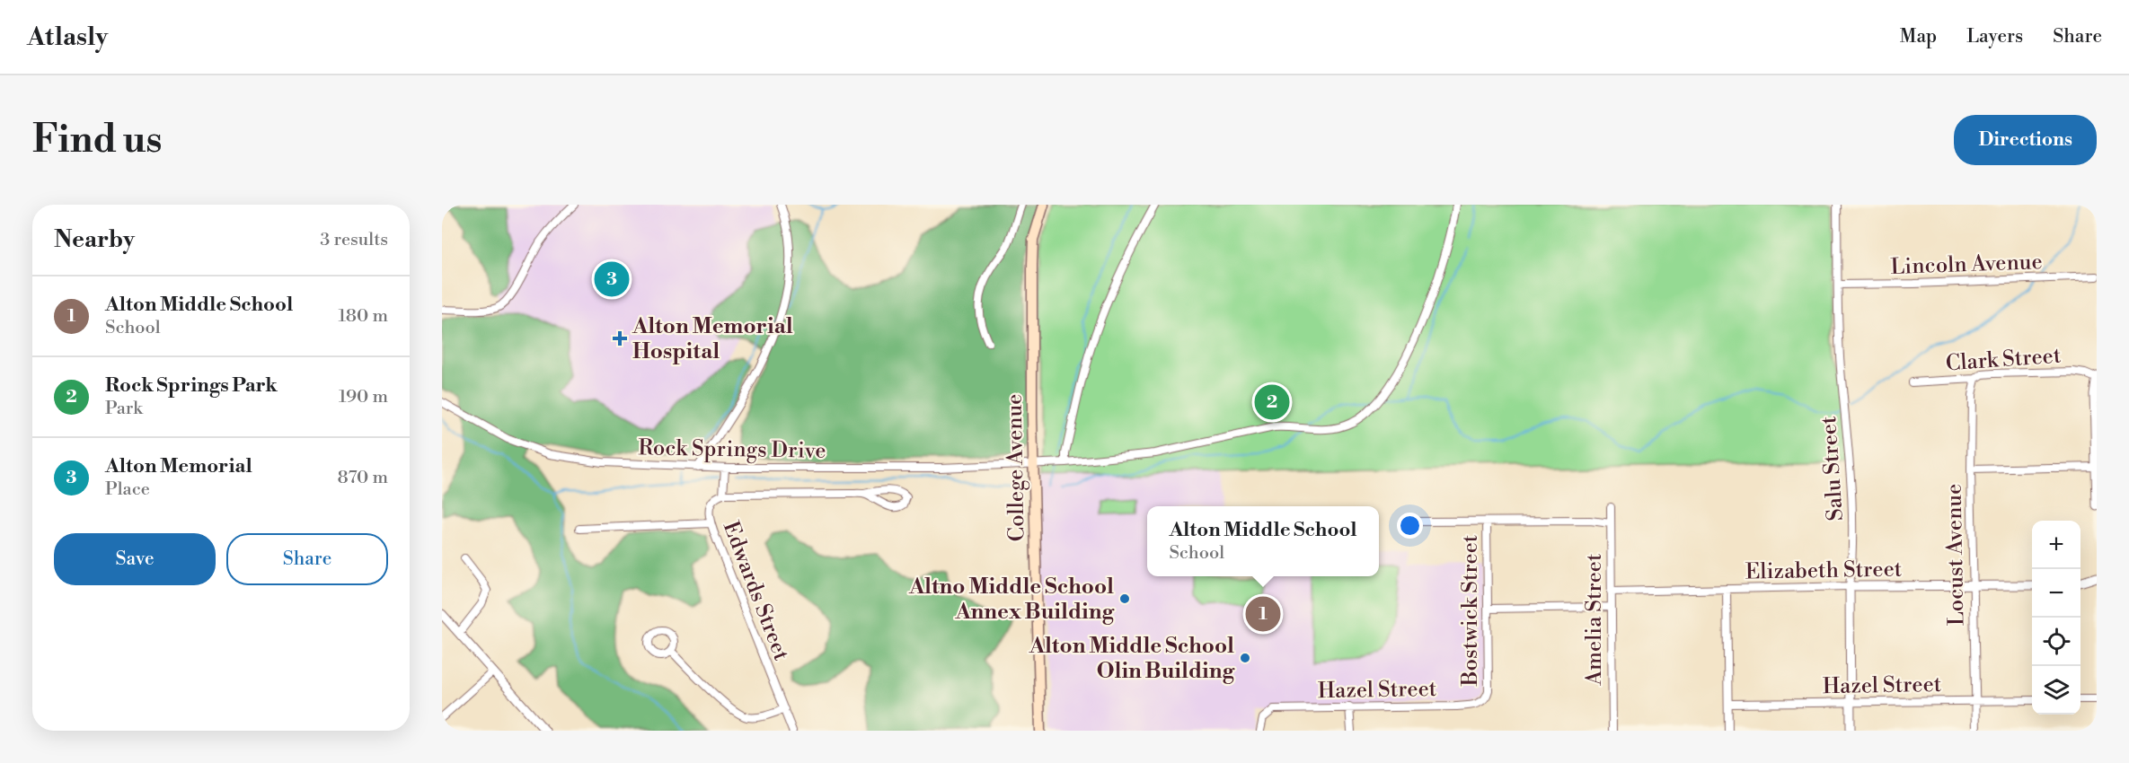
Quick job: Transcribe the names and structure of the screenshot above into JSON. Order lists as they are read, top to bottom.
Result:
{
  "streets": {
    "main road": ["College Avenue"],
    "street": [
      "Lincoln Avenue",
      "Clark Street",
      "Rock Springs Drive",
      "Salu Street",
      "Locust Avenue",
      "Elizabeth Street",
      "Edwards Street",
      "Bostwick Street",
      "Amelia Street",
      "Hazel Street"
    ]
  },
  "crossings": [
    ["Lincoln Avenue", "Salu Street"],
    ["Clark Street", "Locust Avenue"],
    ["Rock Springs Drive", "College Avenue"],
    ["Rock Springs Drive", "Edwards Street"],
    ["Salu Street", "Elizabeth Street"],
    ["Salu Street", "Hazel Street"],
    ["Locust Avenue", "Elizabeth Street"],
    ["Locust Avenue", "Hazel Street"],
    ["Elizabeth Street", "Amelia Street"],
    ["Bostwick Street", "Hazel Street"]
  ],
  "places": {
    "health": ["Alton Memorial Hospital"],
    "other": ["Altno Middle School Annex Building", "Alton Middle School Olin Building"]
  },
  "page": {
    "header": "Atlasly",
    "nav": ["Map", "Layers", "Share"],
    "buttons": [
      "Directions",
      ["Save", "Share"]
    ],
    "title": "Find us",
    "heading": ["Nearby", "3 results"],
    "pins": ["3", "2", "1"],
    "list": [
      {
        "mark": "1",
        "name": "Alton Middle School",
        "note": "School",
        "value": "180 m"
      },
      {
        "mark": "2",
        "name": "Rock Springs Park",
        "note": "Park",
        "value": "190 m"
      },
      {
        "mark": "3",
        "name": "Alton Memorial",
        "note": "Place",
        "value": "870 m"
      }
    ],
    "popup": ["Alton Middle School", "School"],
    "map_buttons": ["+", "−"]
  }
}
